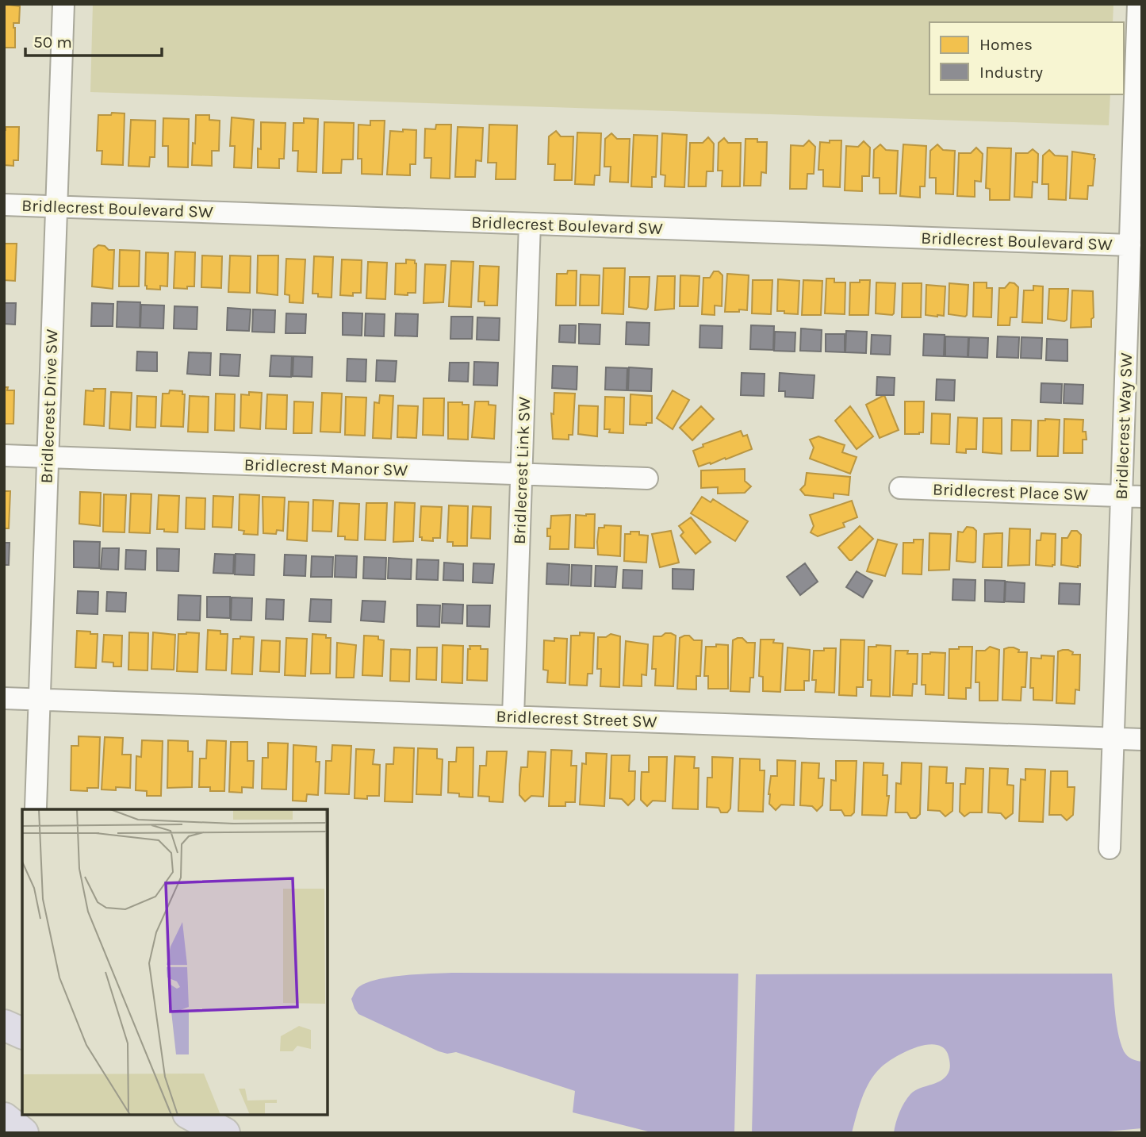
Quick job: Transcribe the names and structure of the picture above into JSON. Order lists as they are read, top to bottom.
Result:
{
  "streets": {
    "street": [
      "Bridlecrest Boulevard SW",
      "Bridlecrest Drive SW",
      "Bridlecrest Way SW",
      "Bridlecrest Manor SW",
      "Bridlecrest Link SW",
      "Bridlecrest Place SW",
      "Bridlecrest Street SW"
    ]
  },
  "crossings": [
    ["Bridlecrest Boulevard SW", "Bridlecrest Drive SW"],
    ["Bridlecrest Boulevard SW", "Bridlecrest Way SW"],
    ["Bridlecrest Boulevard SW", "Bridlecrest Link SW"],
    ["Bridlecrest Drive SW", "Bridlecrest Manor SW"],
    ["Bridlecrest Drive SW", "Bridlecrest Street SW"],
    ["Bridlecrest Way SW", "Bridlecrest Place SW"],
    ["Bridlecrest Way SW", "Bridlecrest Street SW"],
    ["Bridlecrest Manor SW", "Bridlecrest Link SW"],
    ["Bridlecrest Link SW", "Bridlecrest Street SW"]
  ],
  "legend": ["Homes", "Industry"],
  "scale_bar": "50 m"
}
